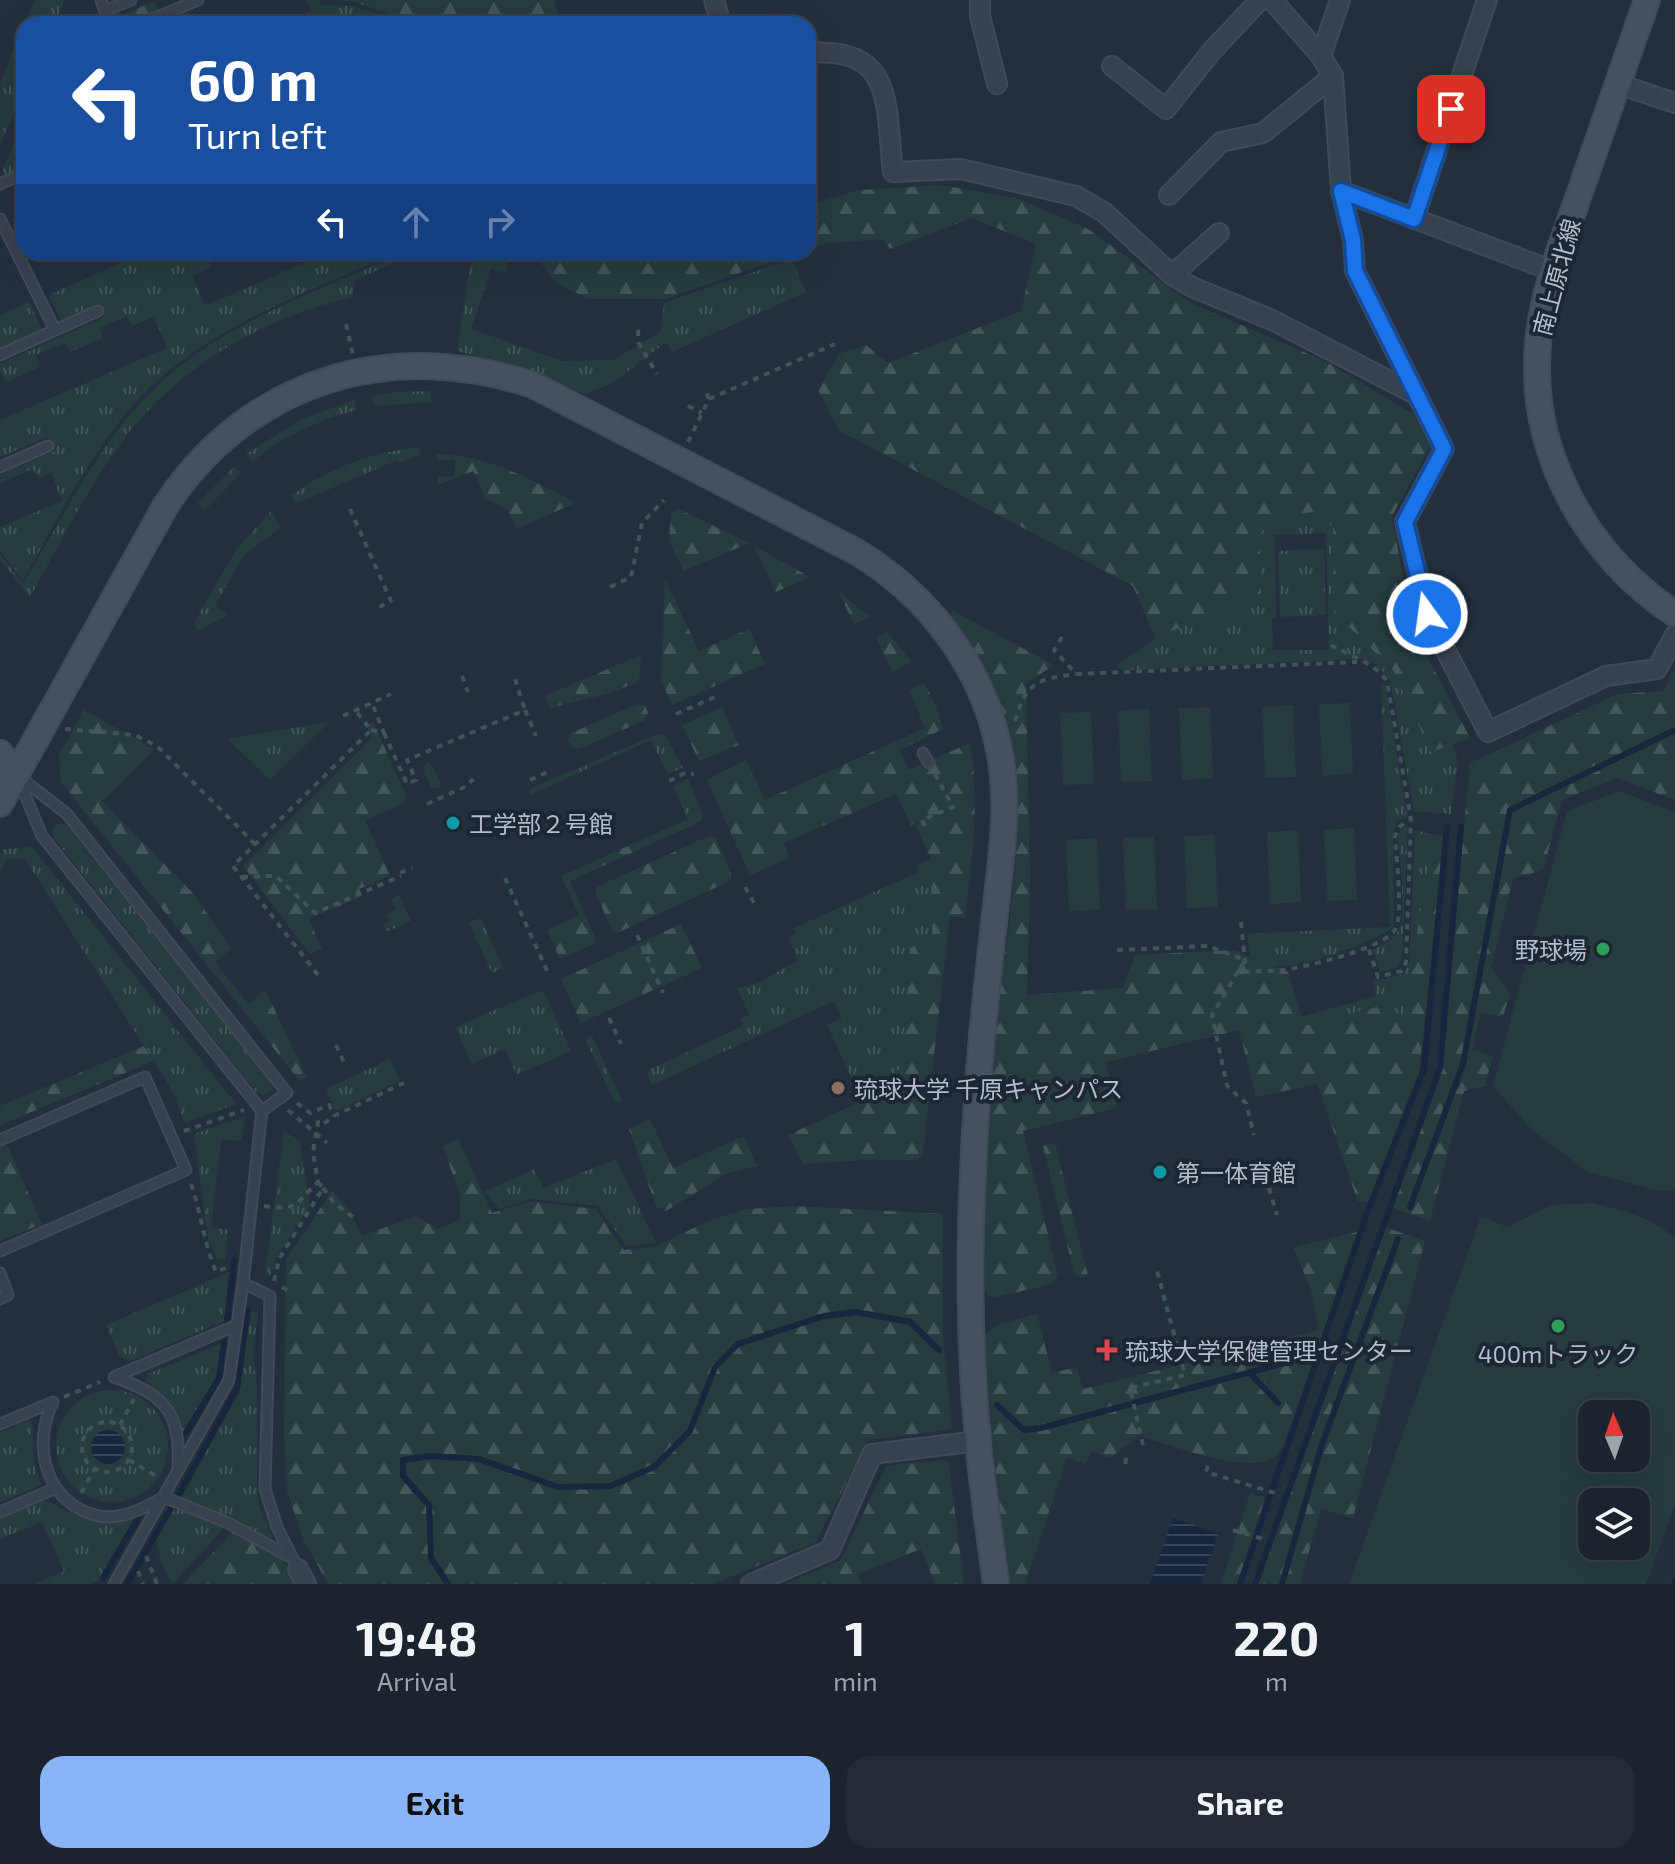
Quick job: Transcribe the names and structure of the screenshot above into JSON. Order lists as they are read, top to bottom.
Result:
{
  "streets": {
    "street": ["南上原北線"]
  },
  "places": {
    "other": [
      "工学部２号館",
      "野球場",
      "琉球大学 千原キャンパス",
      "第一体育館",
      "400mトラック"
    ],
    "health": ["琉球大学保健管理センター"]
  },
  "north": "top",
  "page": {
    "turn": ["60 m", "Turn left"],
    "eta": [
      "19:48",
      "Arrival",
      "1",
      "min",
      "220",
      "m"
    ],
    "buttons": ["Exit", "Share"]
  }
}
